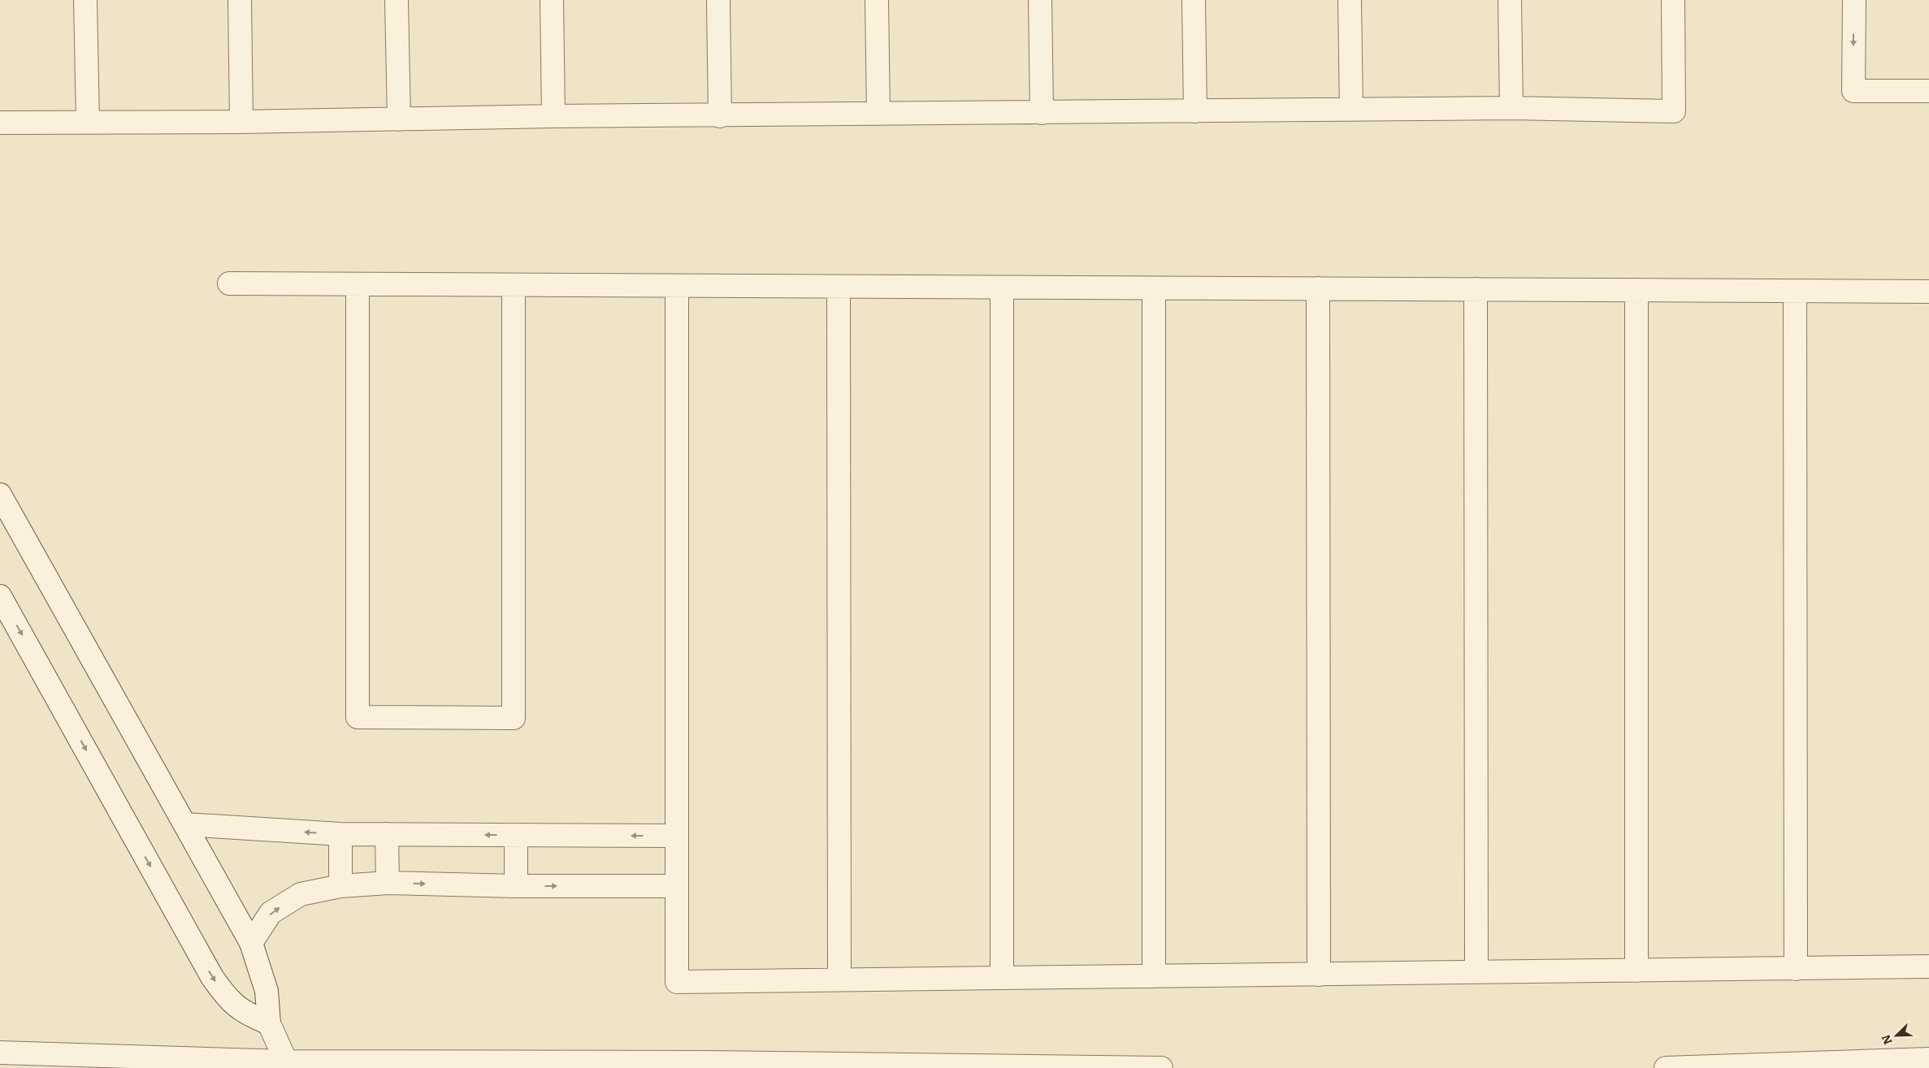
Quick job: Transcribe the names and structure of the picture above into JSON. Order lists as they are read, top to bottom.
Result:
{
  "north": "bottom left"
}
